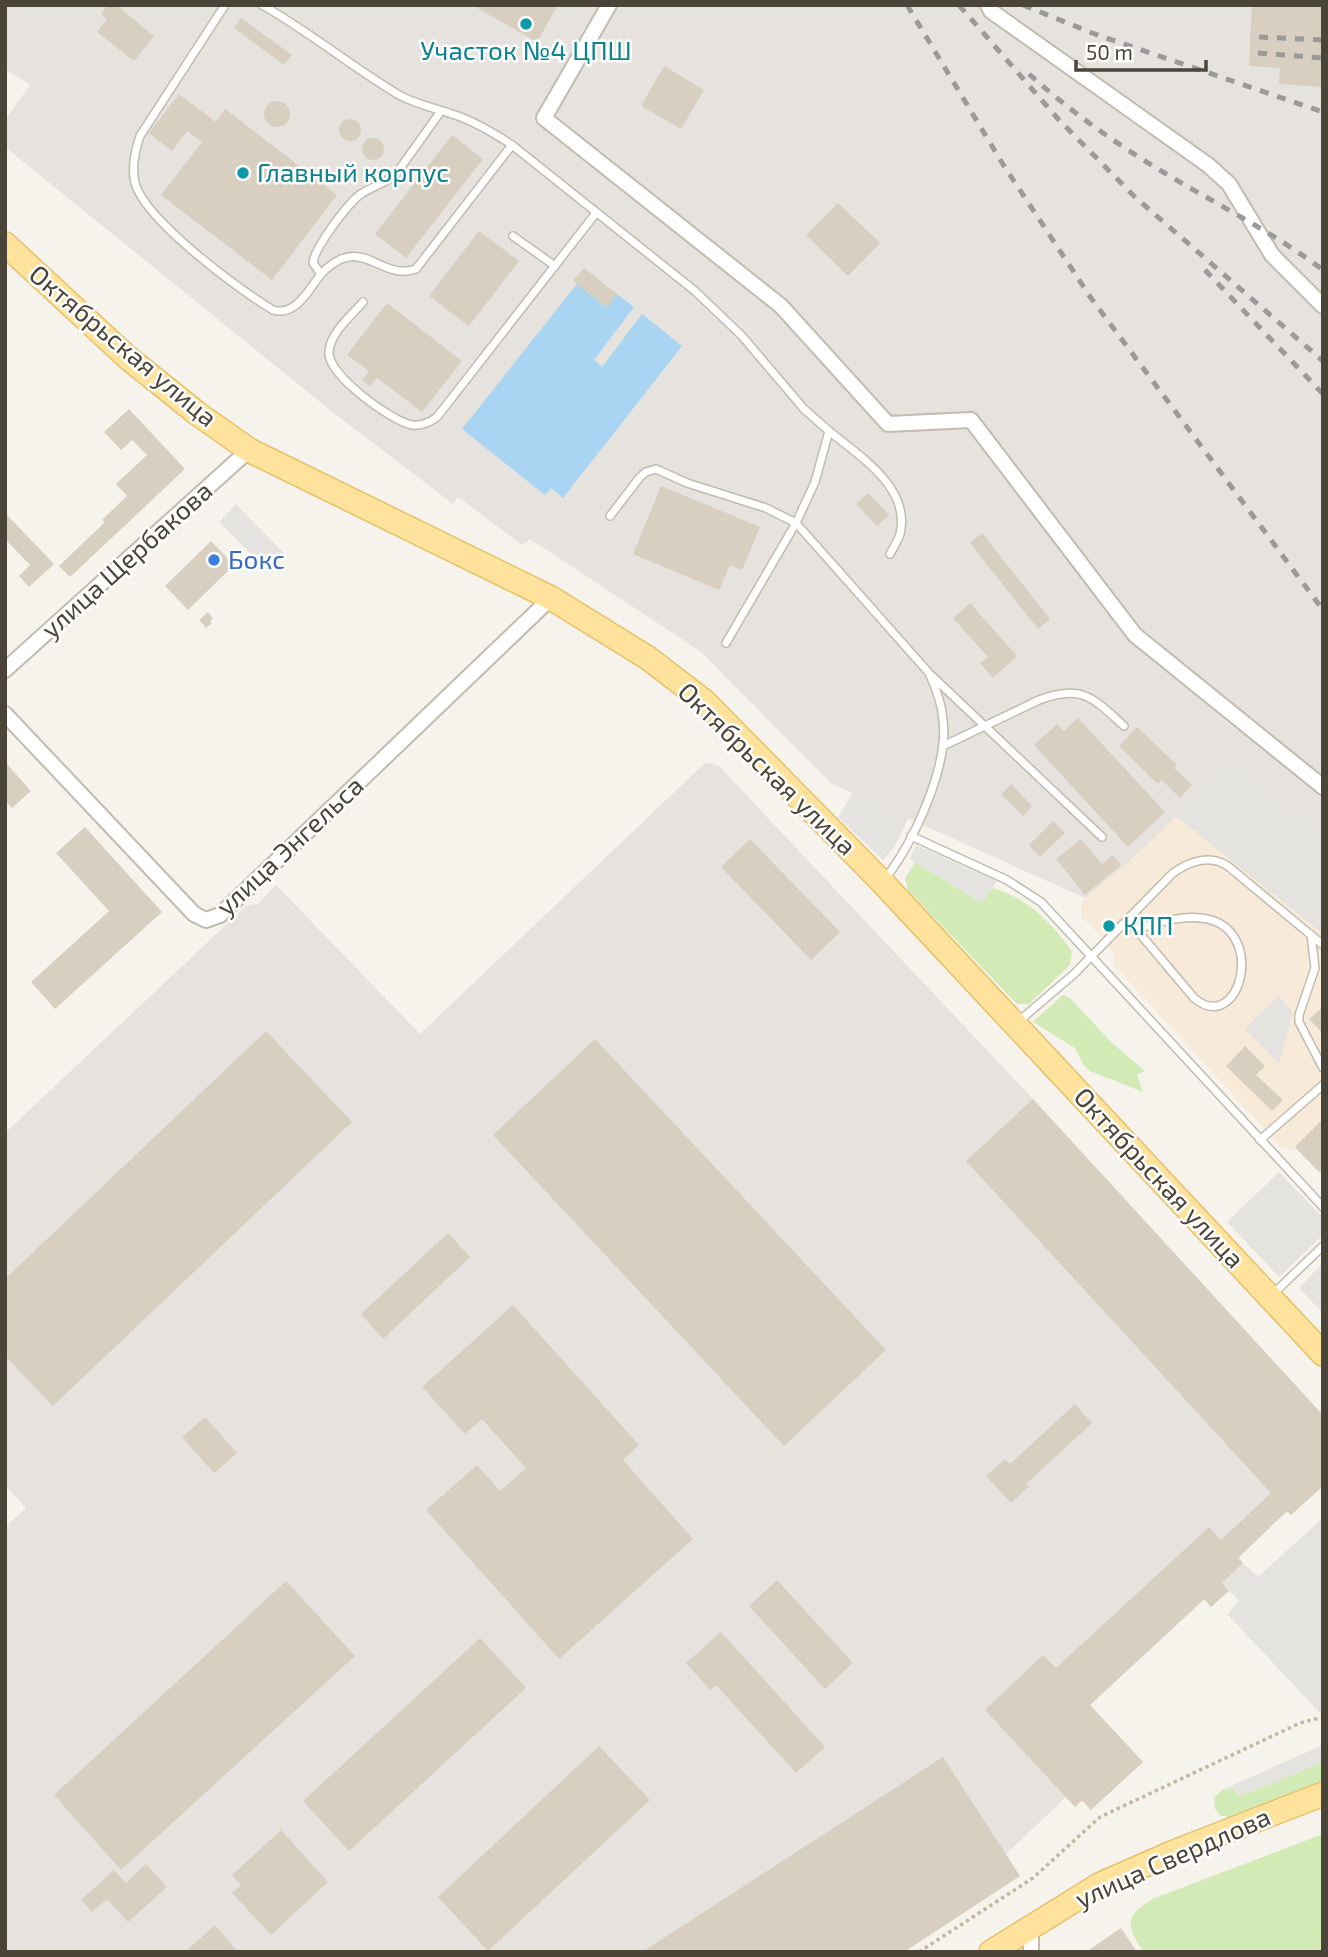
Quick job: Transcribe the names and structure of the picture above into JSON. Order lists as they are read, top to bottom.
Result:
{
  "streets": {
    "main road": ["Октябрьская улица", "улица Свердлова"],
    "street": ["улица Щербакова", "улица Энгельса"]
  },
  "crossings": [
    ["Октябрьская улица", "улица Щербакова"],
    ["Октябрьская улица", "улица Энгельса"]
  ],
  "places": [
    "Участок №4 ЦПШ",
    "Главный корпус",
    "Бокс",
    "КПП"
  ],
  "scale_bar": "50 m"
}
